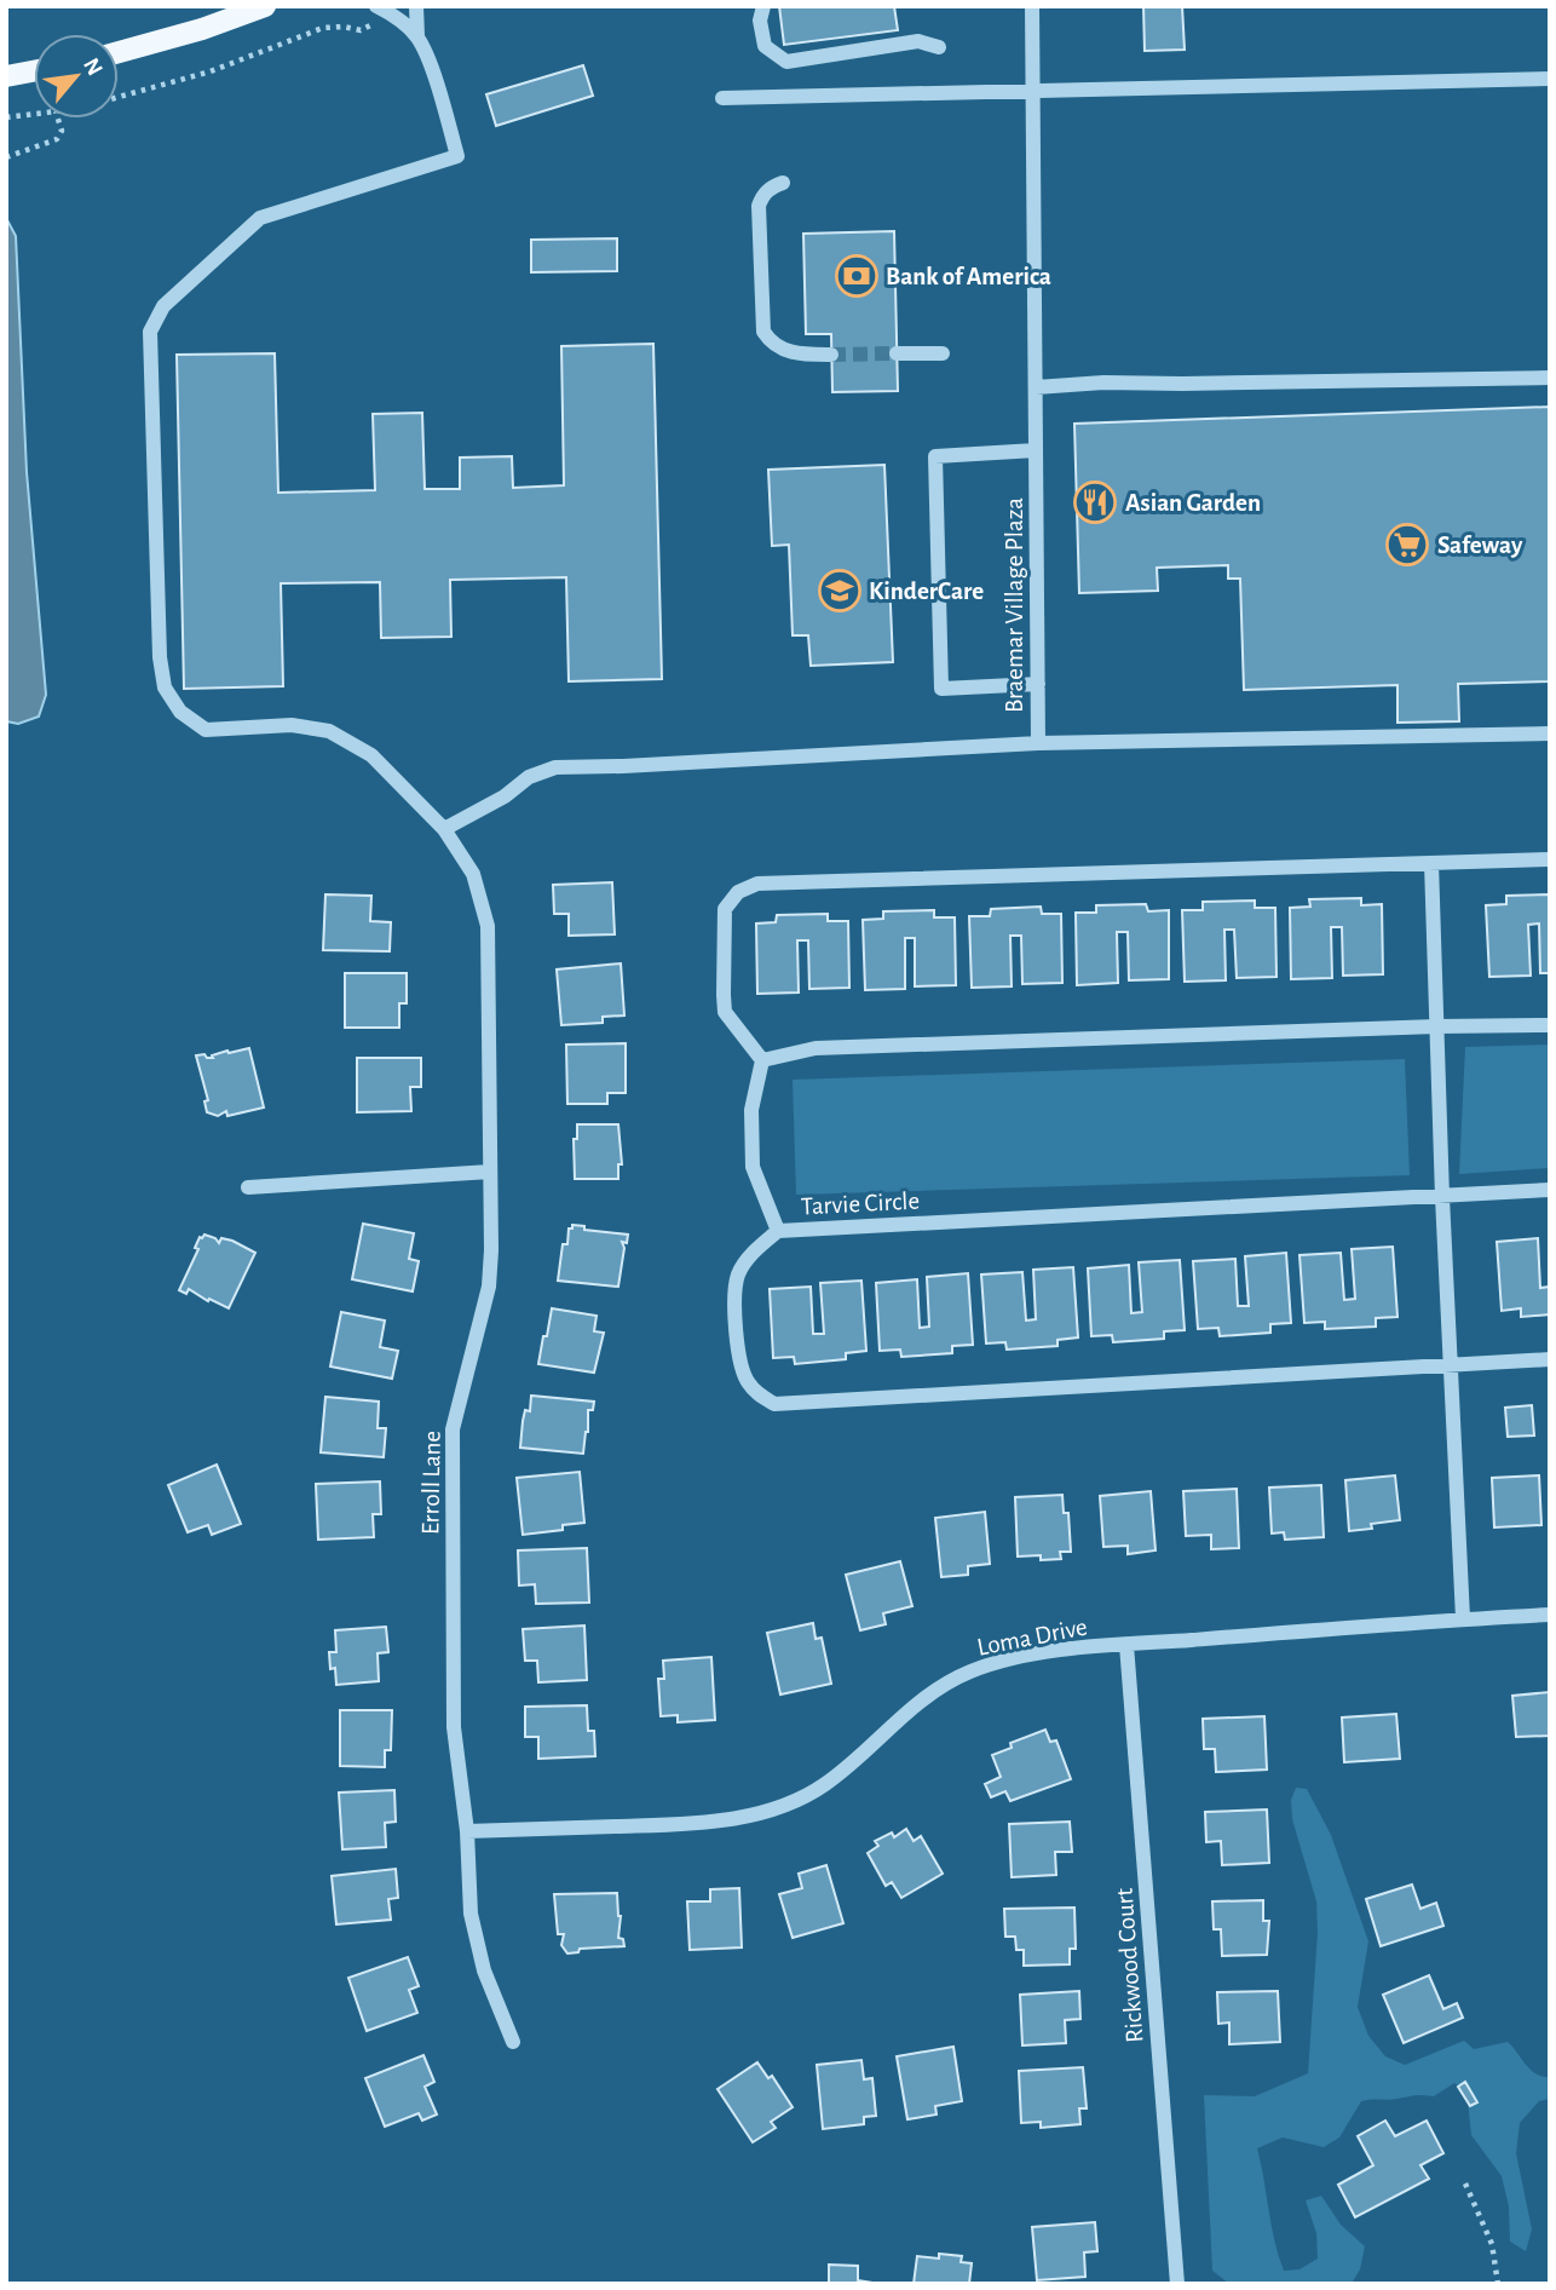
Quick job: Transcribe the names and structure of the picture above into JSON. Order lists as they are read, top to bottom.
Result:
{
  "streets": {
    "street": [
      "Braemar Village Plaza",
      "Tarvie Circle",
      "Erroll Lane",
      "Loma Drive",
      "Rickwood Court"
    ]
  },
  "crossings": [
    ["Erroll Lane", "Loma Drive"],
    ["Loma Drive", "Rickwood Court"]
  ],
  "places": {
    "bank": ["Bank of America"],
    "restaurant": ["Asian Garden"],
    "supermarket": ["Safeway"],
    "school or university": ["KinderCare"]
  },
  "north": "top right"
}
